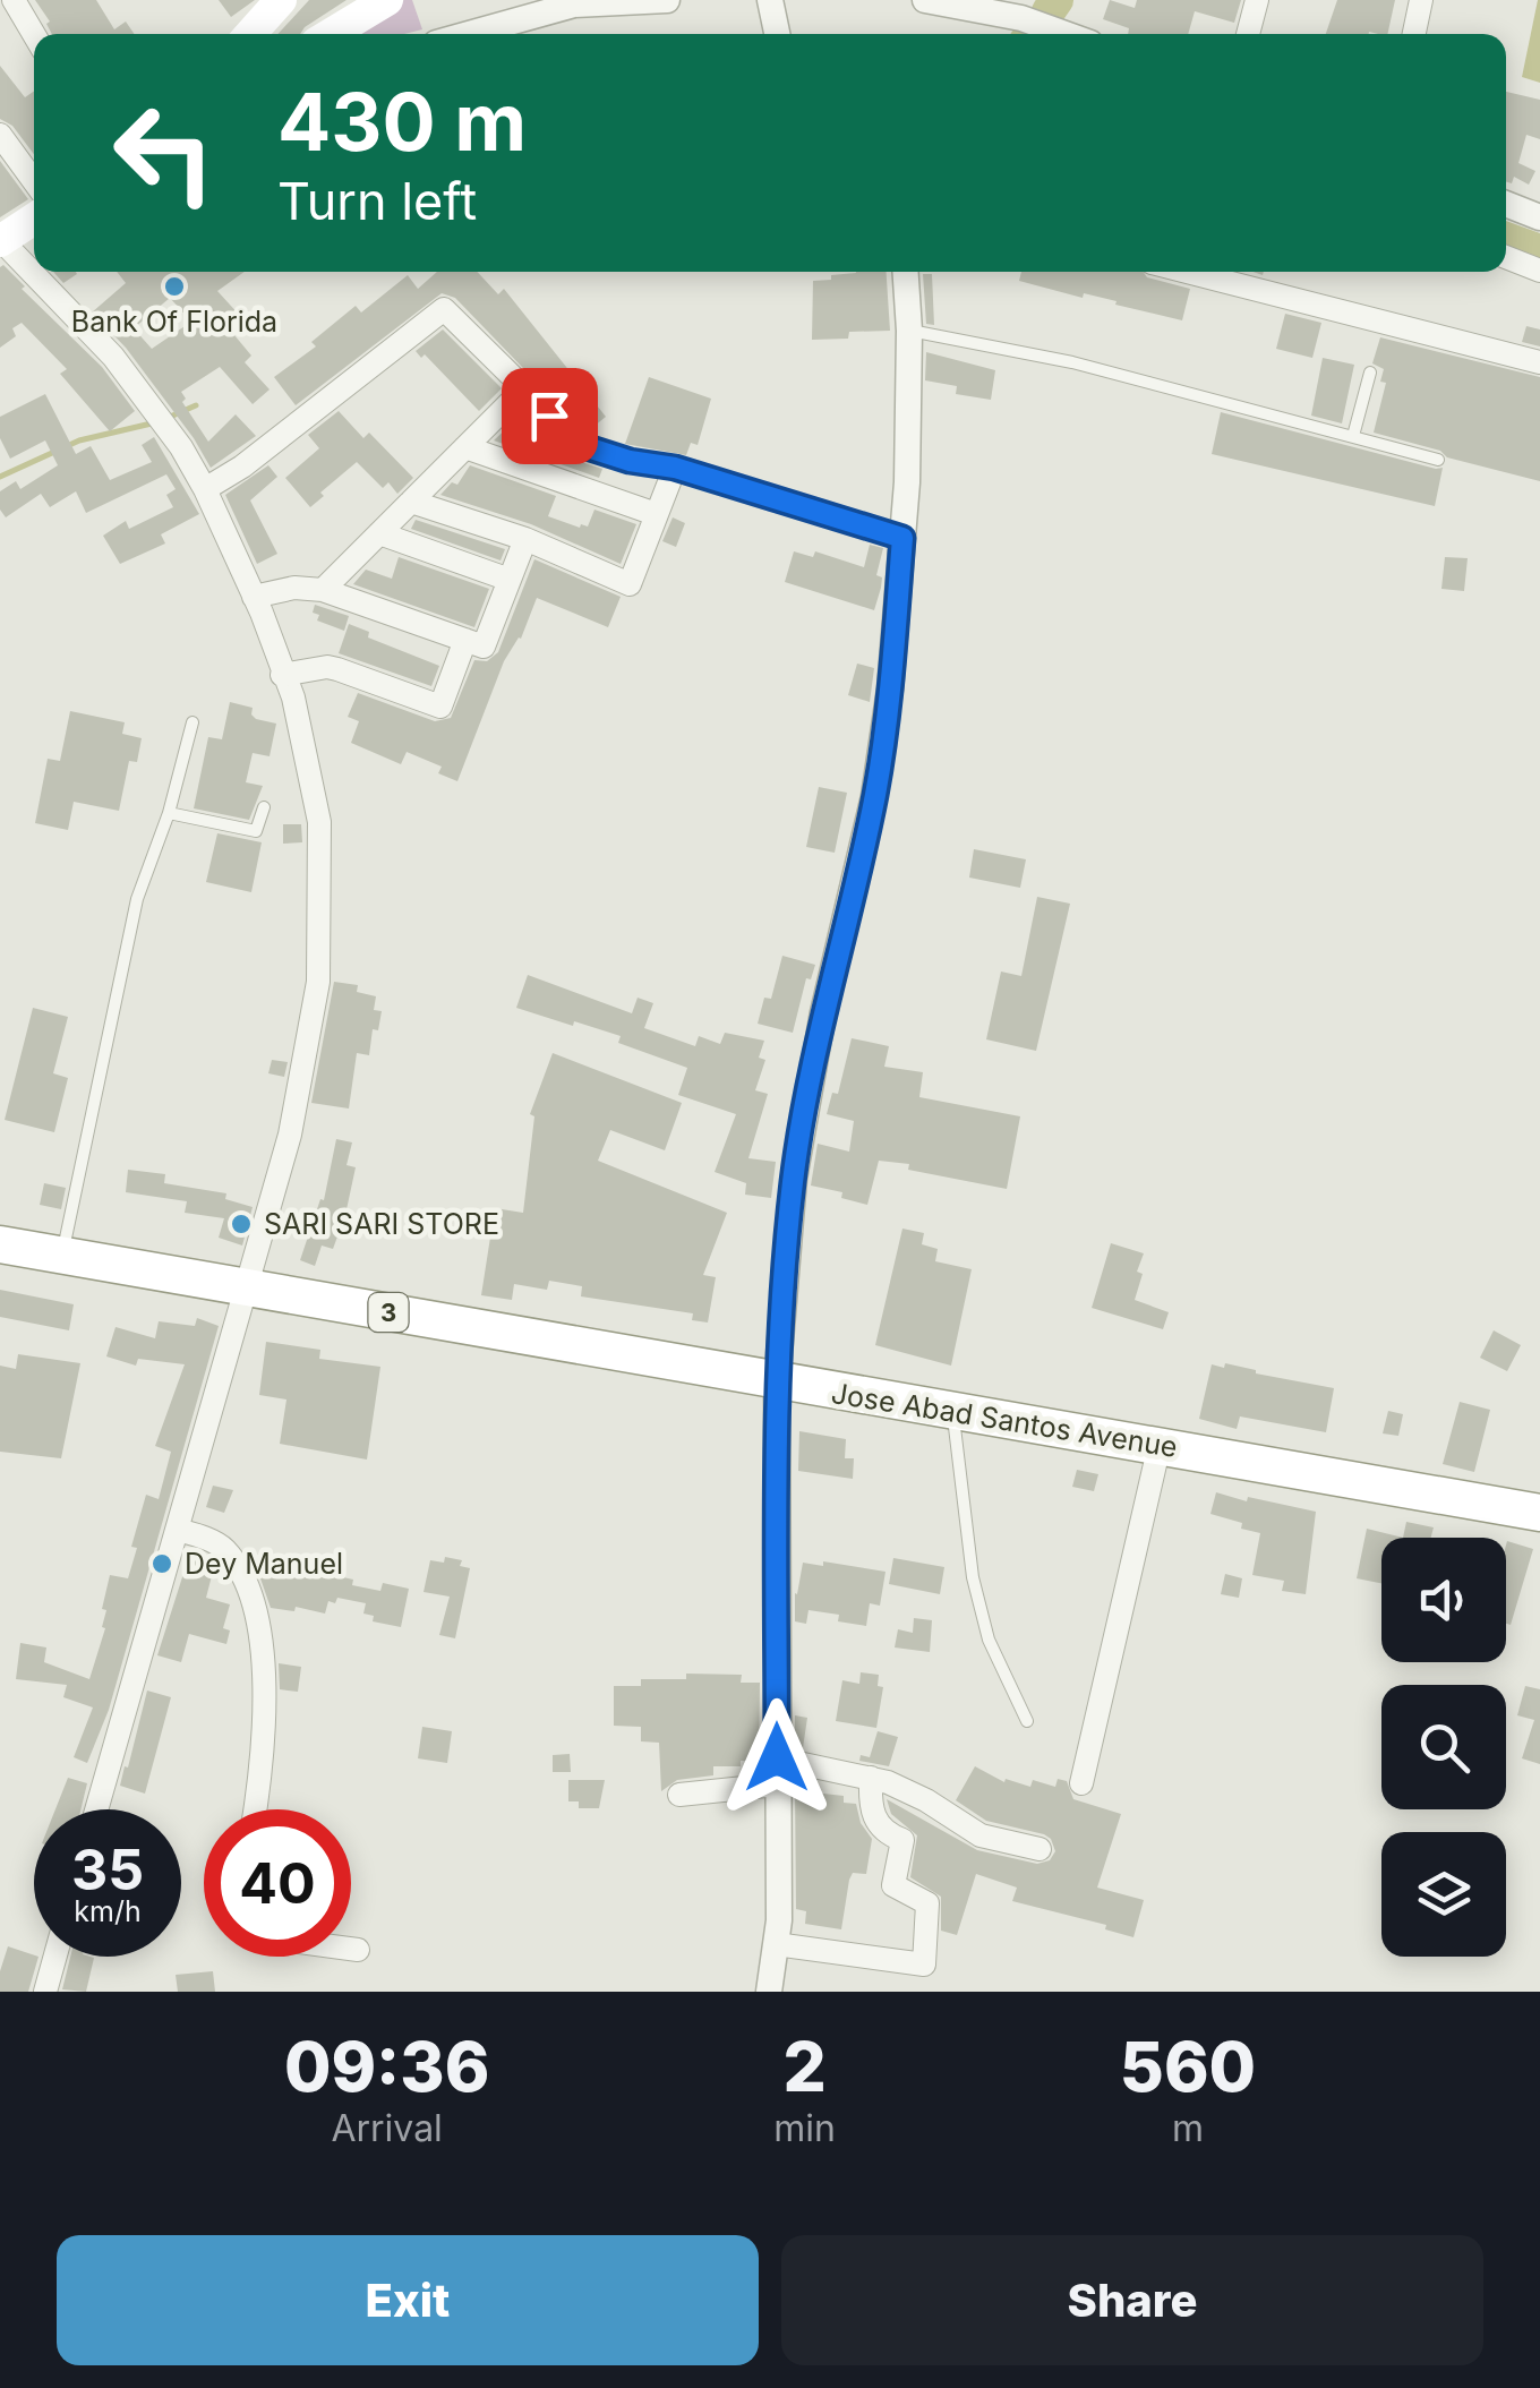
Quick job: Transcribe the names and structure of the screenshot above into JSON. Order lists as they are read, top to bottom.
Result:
{
  "streets": {
    "highway": ["3", "Jose Abad Santos Avenue"]
  },
  "places": ["Bank Of Florida", "SARI SARI STORE", "Dey Manuel"],
  "page": {
    "turn": ["430 m", "Turn left"],
    "speed": "35 km/h",
    "limit": "40",
    "eta": [
      "09:36",
      "Arrival",
      "2",
      "min",
      "560",
      "m"
    ],
    "buttons": ["Exit", "Share"]
  }
}
